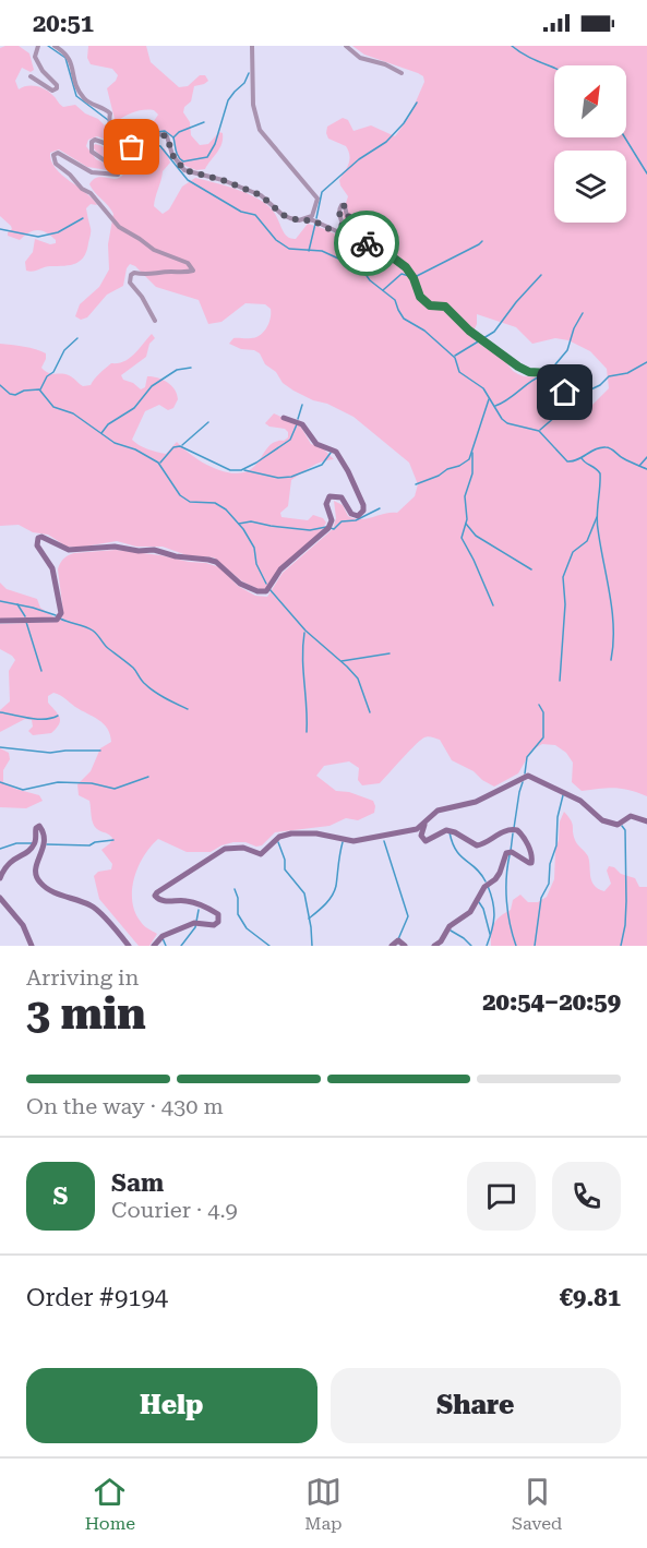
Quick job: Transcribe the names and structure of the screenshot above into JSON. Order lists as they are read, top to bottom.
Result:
{
  "north": "top right",
  "page": {
    "status": "20:51",
    "heading": ["3 min", "Arriving in", "20:54–20:59"],
    "panel": [
      "Sam",
      "Courier · 4.9",
      "Order #9194",
      "€9.81"
    ],
    "bar": "On the way · 430 m",
    "round": "S",
    "buttons": ["Help", "Share"],
    "tabs": ["Home", "Map", "Saved"]
  }
}
